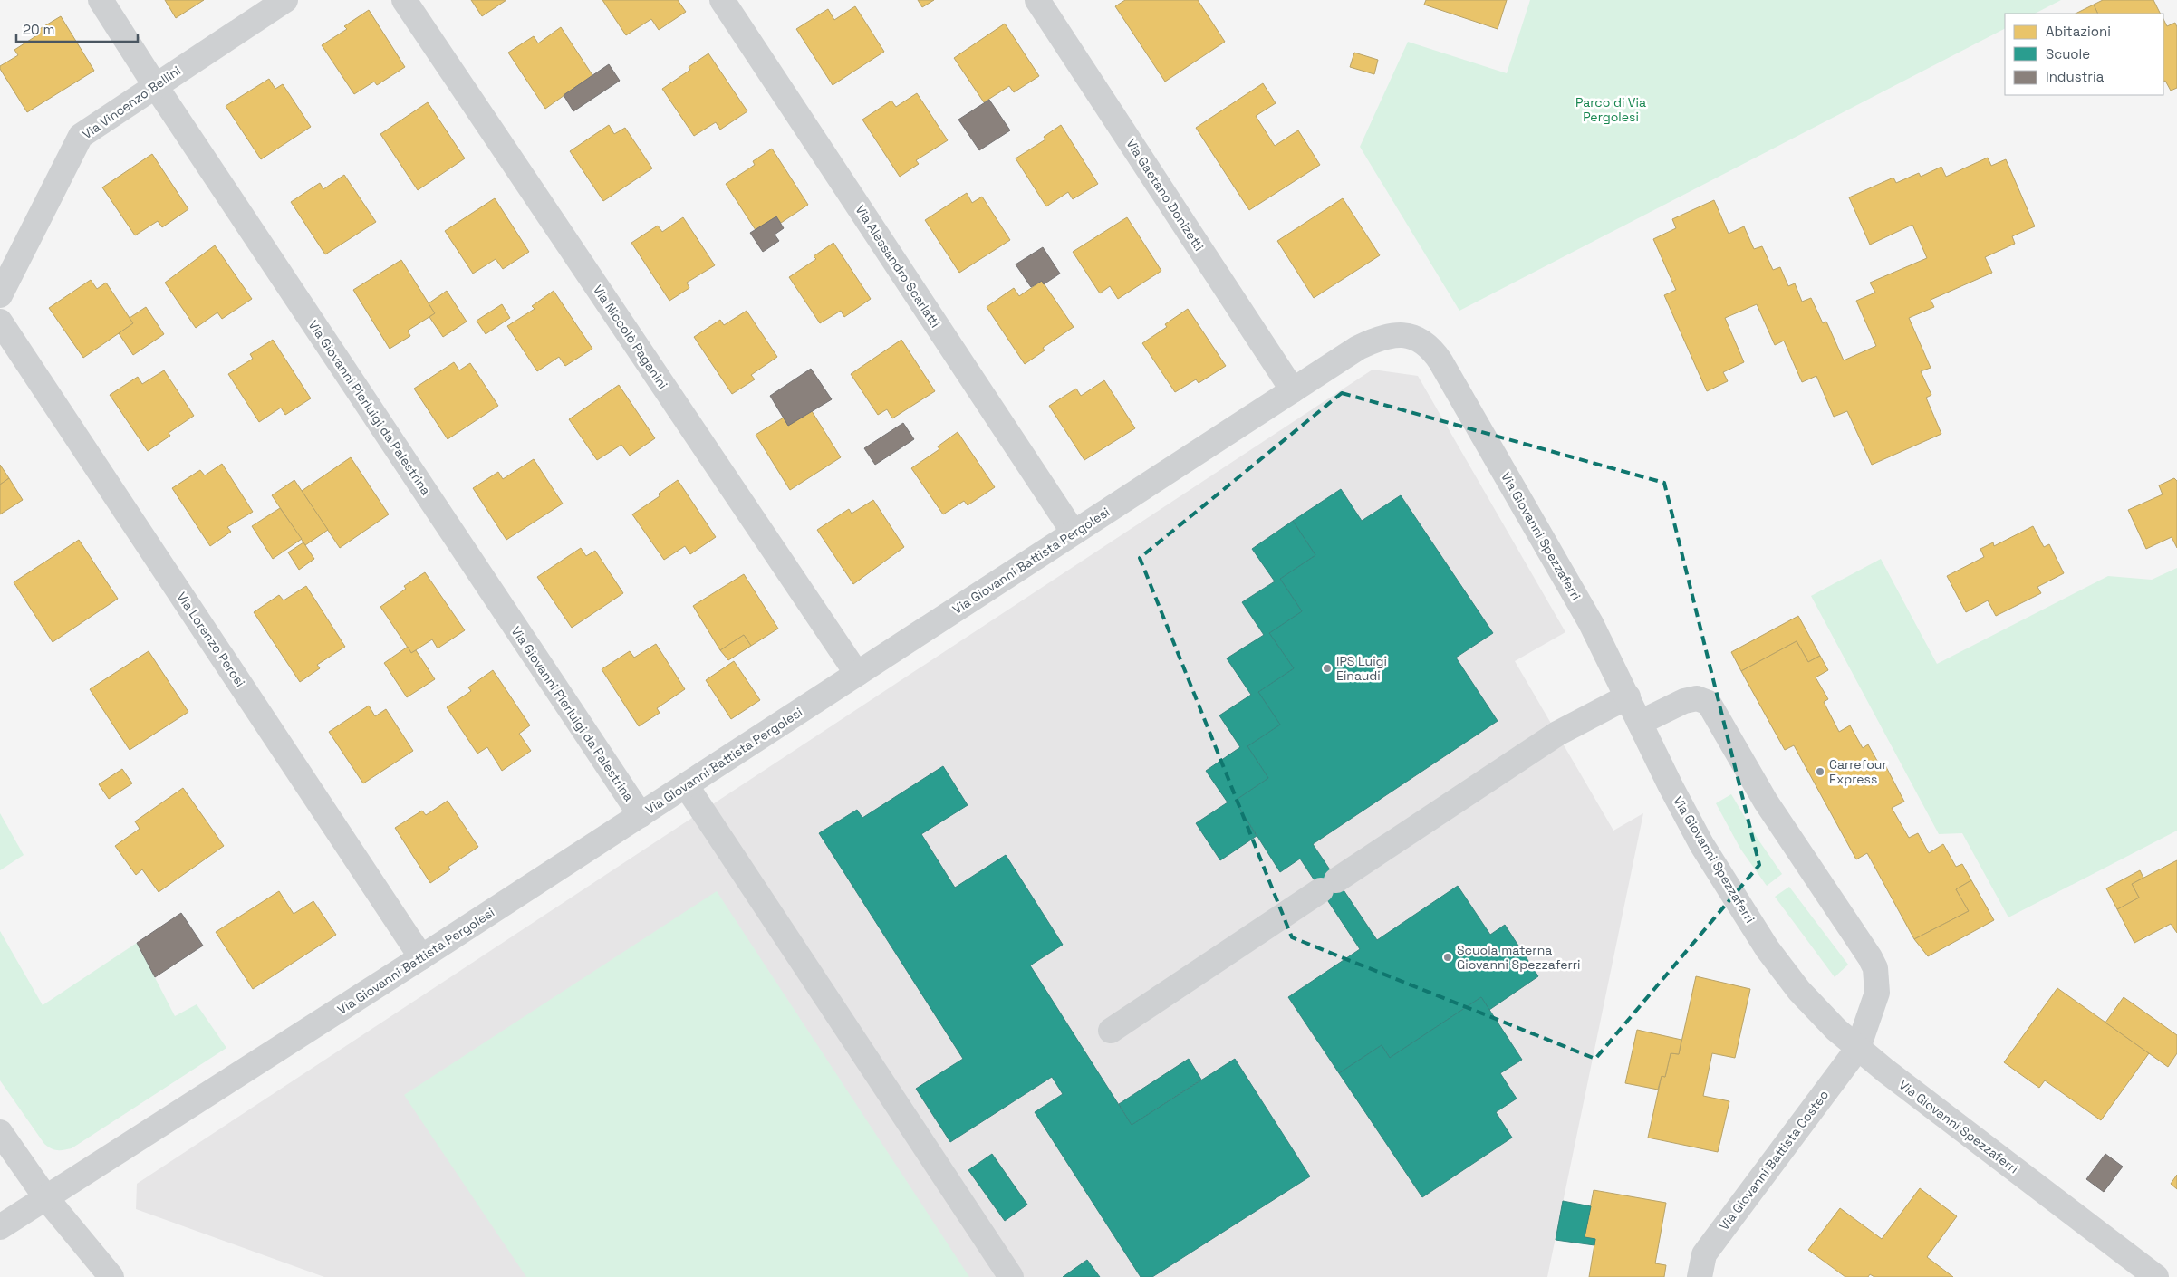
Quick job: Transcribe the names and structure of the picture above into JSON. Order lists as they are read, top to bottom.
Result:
{
  "streets": {
    "street": [
      "Via Vincenzo Bellini",
      "Via Gaetano Donizetti",
      "Via Alessandro Scarlatti",
      "Via Niccolò Paganini",
      "Via Giovanni Pierluigi da Palestrina",
      "Via Giovanni Spezzaferri",
      "Via Giovanni Battista Pergolesi",
      "Via Lorenzo Perosi",
      "Via Giovanni Battista Costeo"
    ]
  },
  "crossings": [
    ["Via Vincenzo Bellini", "Via Giovanni Pierluigi da Palestrina"],
    ["Via Gaetano Donizetti", "Via Giovanni Battista Pergolesi"],
    ["Via Alessandro Scarlatti", "Via Giovanni Battista Pergolesi"],
    ["Via Niccolò Paganini", "Via Giovanni Battista Pergolesi"],
    ["Via Giovanni Pierluigi da Palestrina", "Via Giovanni Battista Pergolesi"],
    ["Via Giovanni Spezzaferri", "Via Giovanni Battista Pergolesi"],
    ["Via Giovanni Spezzaferri", "Via Giovanni Battista Costeo"],
    ["Via Giovanni Battista Pergolesi", "Via Lorenzo Perosi"]
  ],
  "parks": ["Parco di Via Pergolesi"],
  "places": ["IPS Luigi Einaudi", "Carrefour Express", "Scuola materna Giovanni Spezzaferri"],
  "legend": ["Abitazioni", "Scuole", "Industria"],
  "scale_bar": "20 m"
}
